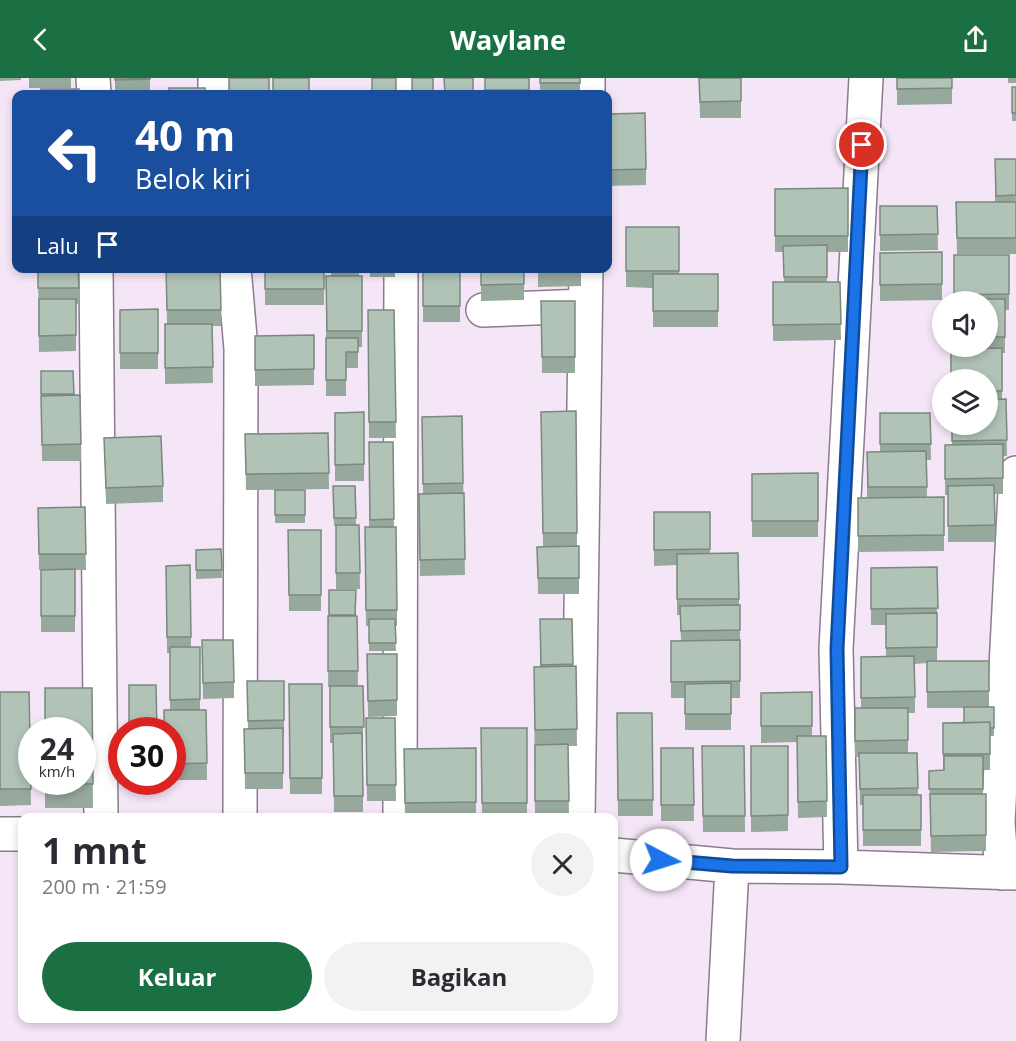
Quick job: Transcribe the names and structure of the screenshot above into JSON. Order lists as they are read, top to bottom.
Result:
{
  "page": {
    "header": "Waylane",
    "turn": ["40 m", "Belok kiri"],
    "then": "Lalu",
    "speed": "24 km/h",
    "limit": "30",
    "heading": ["1 mnt", "200 m · 21:59"],
    "buttons": ["Keluar", "Bagikan"]
  }
}
